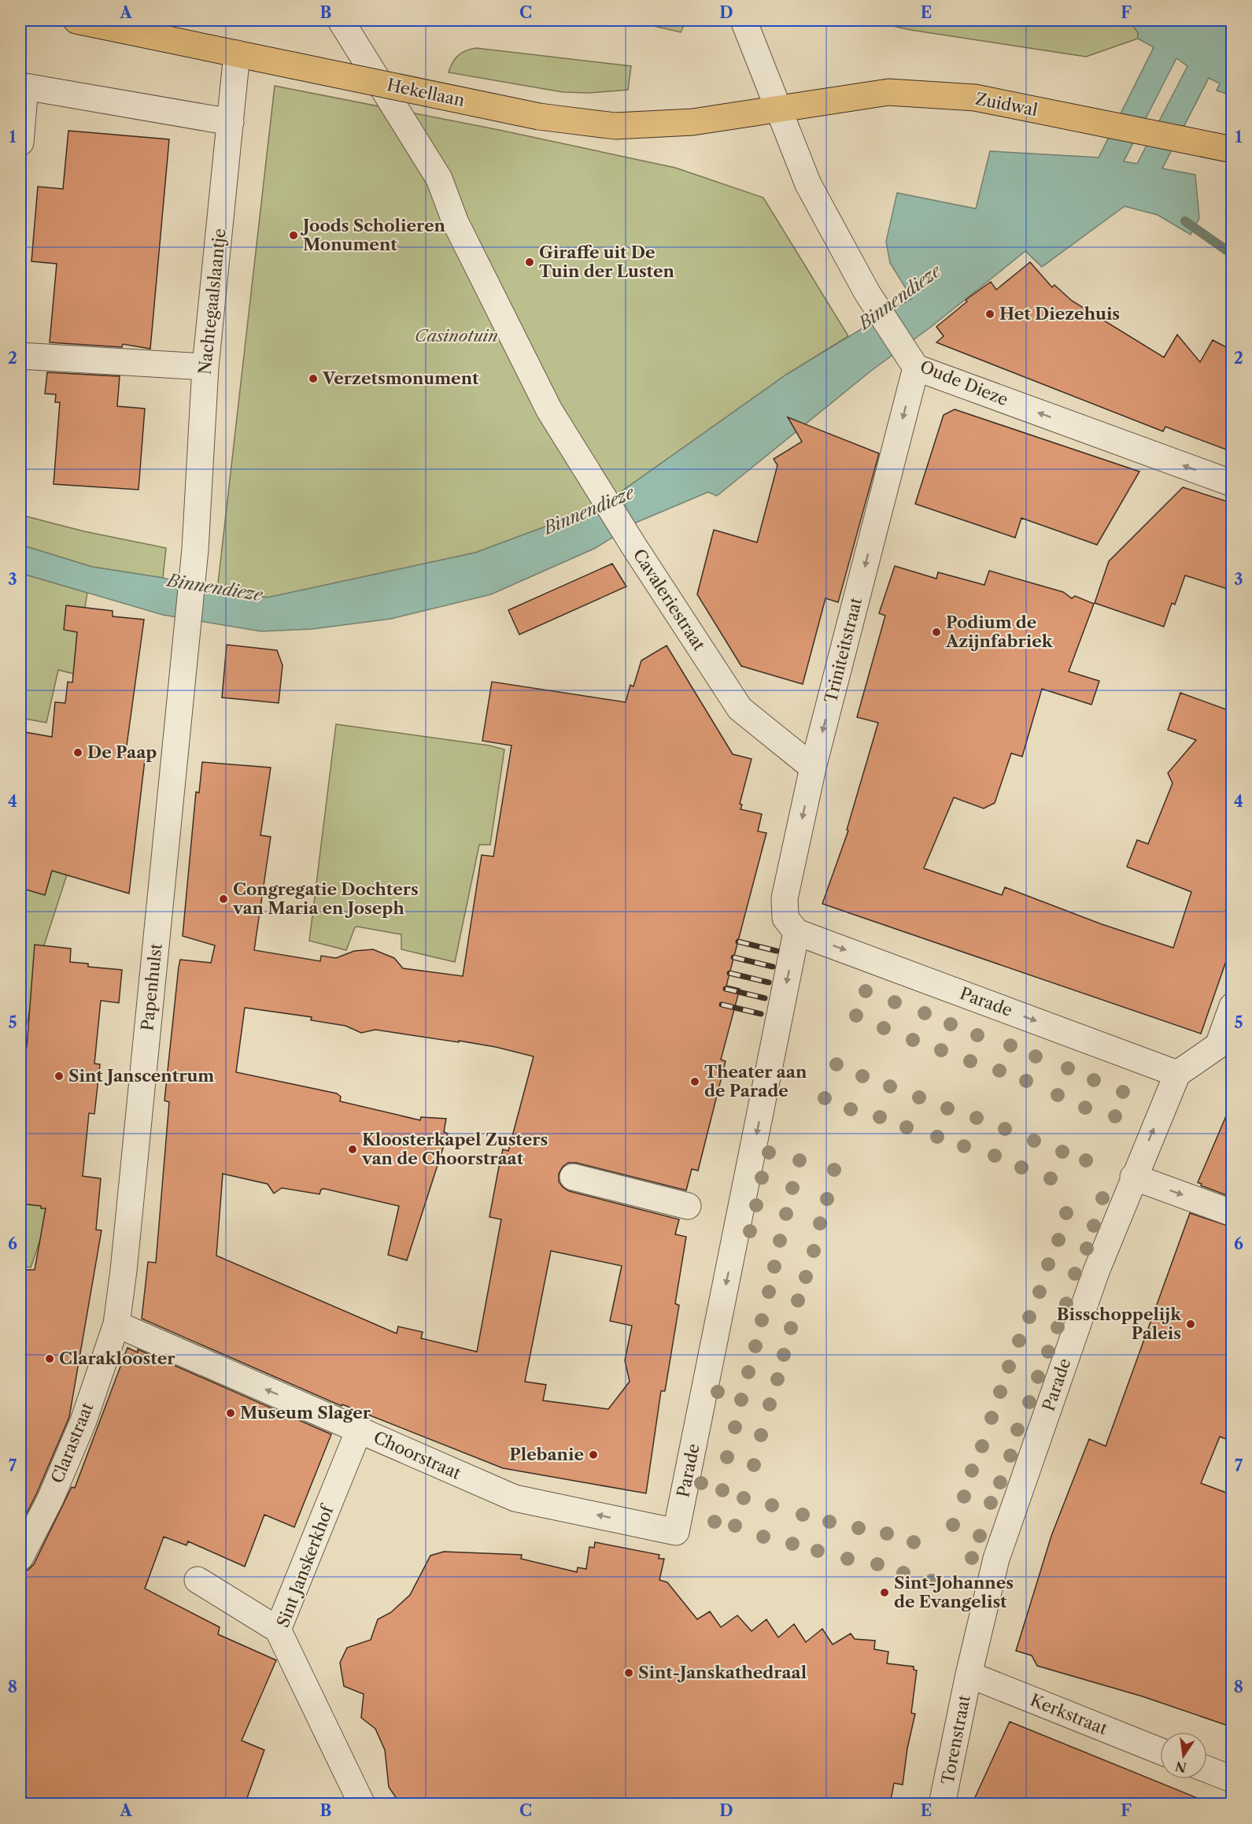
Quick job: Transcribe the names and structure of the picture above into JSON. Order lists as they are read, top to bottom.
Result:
{
  "streets": {
    "main road": ["Hekellaan", "Zuidwal"],
    "street": [
      "Nachtegaalslaantje",
      "Oude Dieze",
      "Cavaleriestraat",
      "Triniteitstraat",
      "Papenhulst",
      "Parade",
      "Clarastraat",
      "Choorstraat",
      "Sint Janskerkhof",
      "Kerkstraat",
      "Torenstraat"
    ]
  },
  "crossings": [
    ["Hekellaan", "Zuidwal"],
    ["Hekellaan", "Nachtegaalslaantje"],
    ["Hekellaan", "Oude Dieze"],
    ["Zuidwal", "Oude Dieze"],
    ["Nachtegaalslaantje", "Papenhulst"],
    ["Oude Dieze", "Triniteitstraat"],
    ["Cavaleriestraat", "Triniteitstraat"],
    ["Triniteitstraat", "Parade"],
    ["Papenhulst", "Clarastraat"],
    ["Papenhulst", "Choorstraat"],
    ["Parade", "Choorstraat"],
    ["Parade", "Kerkstraat"],
    ["Parade", "Torenstraat"],
    ["Clarastraat", "Choorstraat"],
    ["Choorstraat", "Sint Janskerkhof"],
    ["Kerkstraat", "Torenstraat"]
  ],
  "one_way": ["Oude Dieze", "Triniteitstraat", "Choorstraat"],
  "water": ["Binnendieze"],
  "parks": ["Casinotuin"],
  "places": [
    "Joods Scholieren Monument",
    "Giraffe uit De Tuin der Lusten",
    "Het Diezehuis",
    "Verzetsmonument",
    "Podium de Azijnfabriek",
    "De Paap",
    "Congregatie Dochters van Maria en Joseph",
    "Sint Janscentrum",
    "Theater aan de Parade",
    "Kloosterkapel Zusters van de Choorstraat",
    "Bisschoppelijk Paleis",
    "Claraklooster",
    "Museum Slager",
    "Plebanie",
    "Sint-Johannes de Evangelist",
    "Sint-Janskathedraal"
  ],
  "north": "bottom",
  "grid": {
    "columns": [
      "A",
      "B",
      "C",
      "D",
      "E",
      "F"
    ],
    "rows": [
      "1",
      "2",
      "3",
      "4",
      "5",
      "6",
      "7",
      "8"
    ]
  }
}
